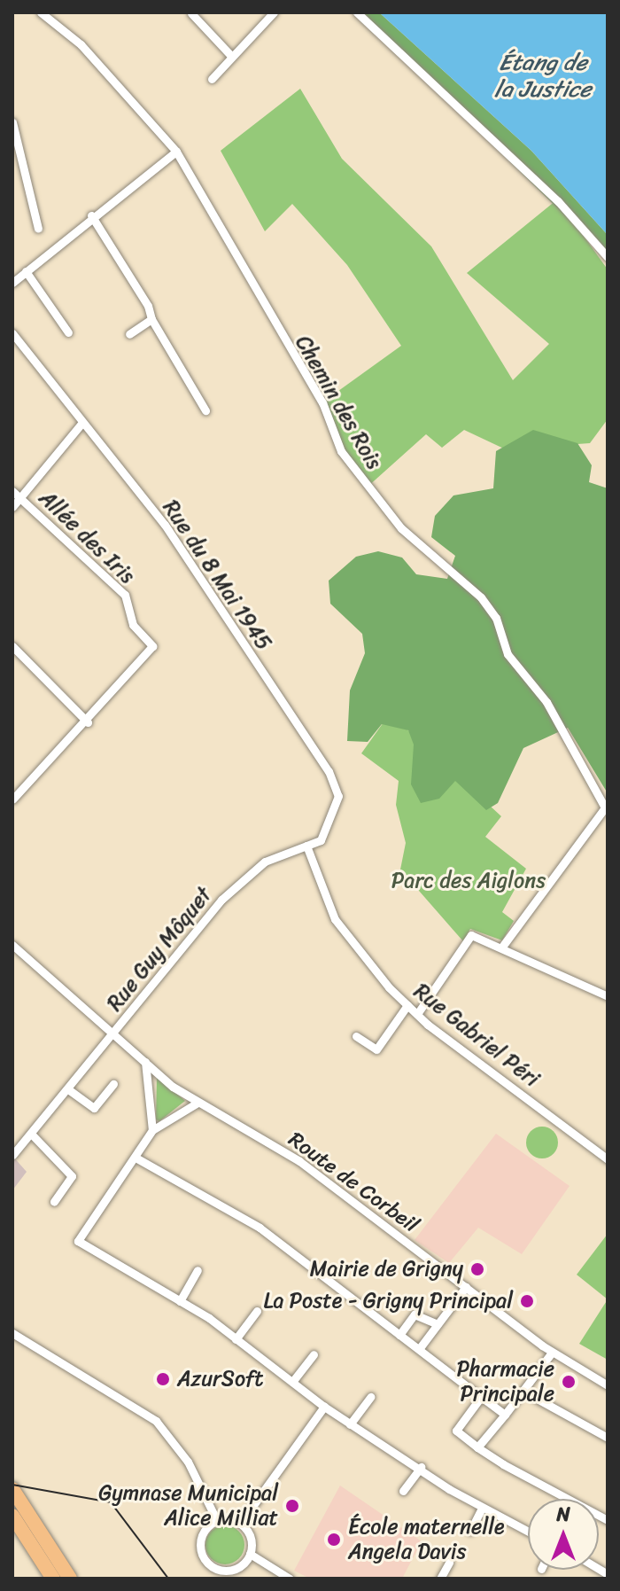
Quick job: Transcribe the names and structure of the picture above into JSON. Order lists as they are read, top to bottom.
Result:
{
  "streets": {
    "street": [
      "Chemin des Rois",
      "Allée des Iris",
      "Rue du 8 Mai 1945",
      "Rue Guy Môquet",
      "Rue Gabriel Péri",
      "Route de Corbeil"
    ]
  },
  "crossings": [
    ["Rue du 8 Mai 1945", "Rue Guy Môquet"],
    ["Rue du 8 Mai 1945", "Rue Gabriel Péri"],
    ["Rue Guy Môquet", "Rue Gabriel Péri"],
    ["Rue Guy Môquet", "Route de Corbeil"]
  ],
  "water": ["Étang de la Justice"],
  "parks": ["Parc des Aiglons"],
  "places": [
    "Mairie de Grigny",
    "La Poste - Grigny Principal",
    "AzurSoft",
    "Pharmacie Principale",
    "Gymnase Municipal Alice Milliat",
    "École maternelle Angela Davis"
  ],
  "north": "top"
}
